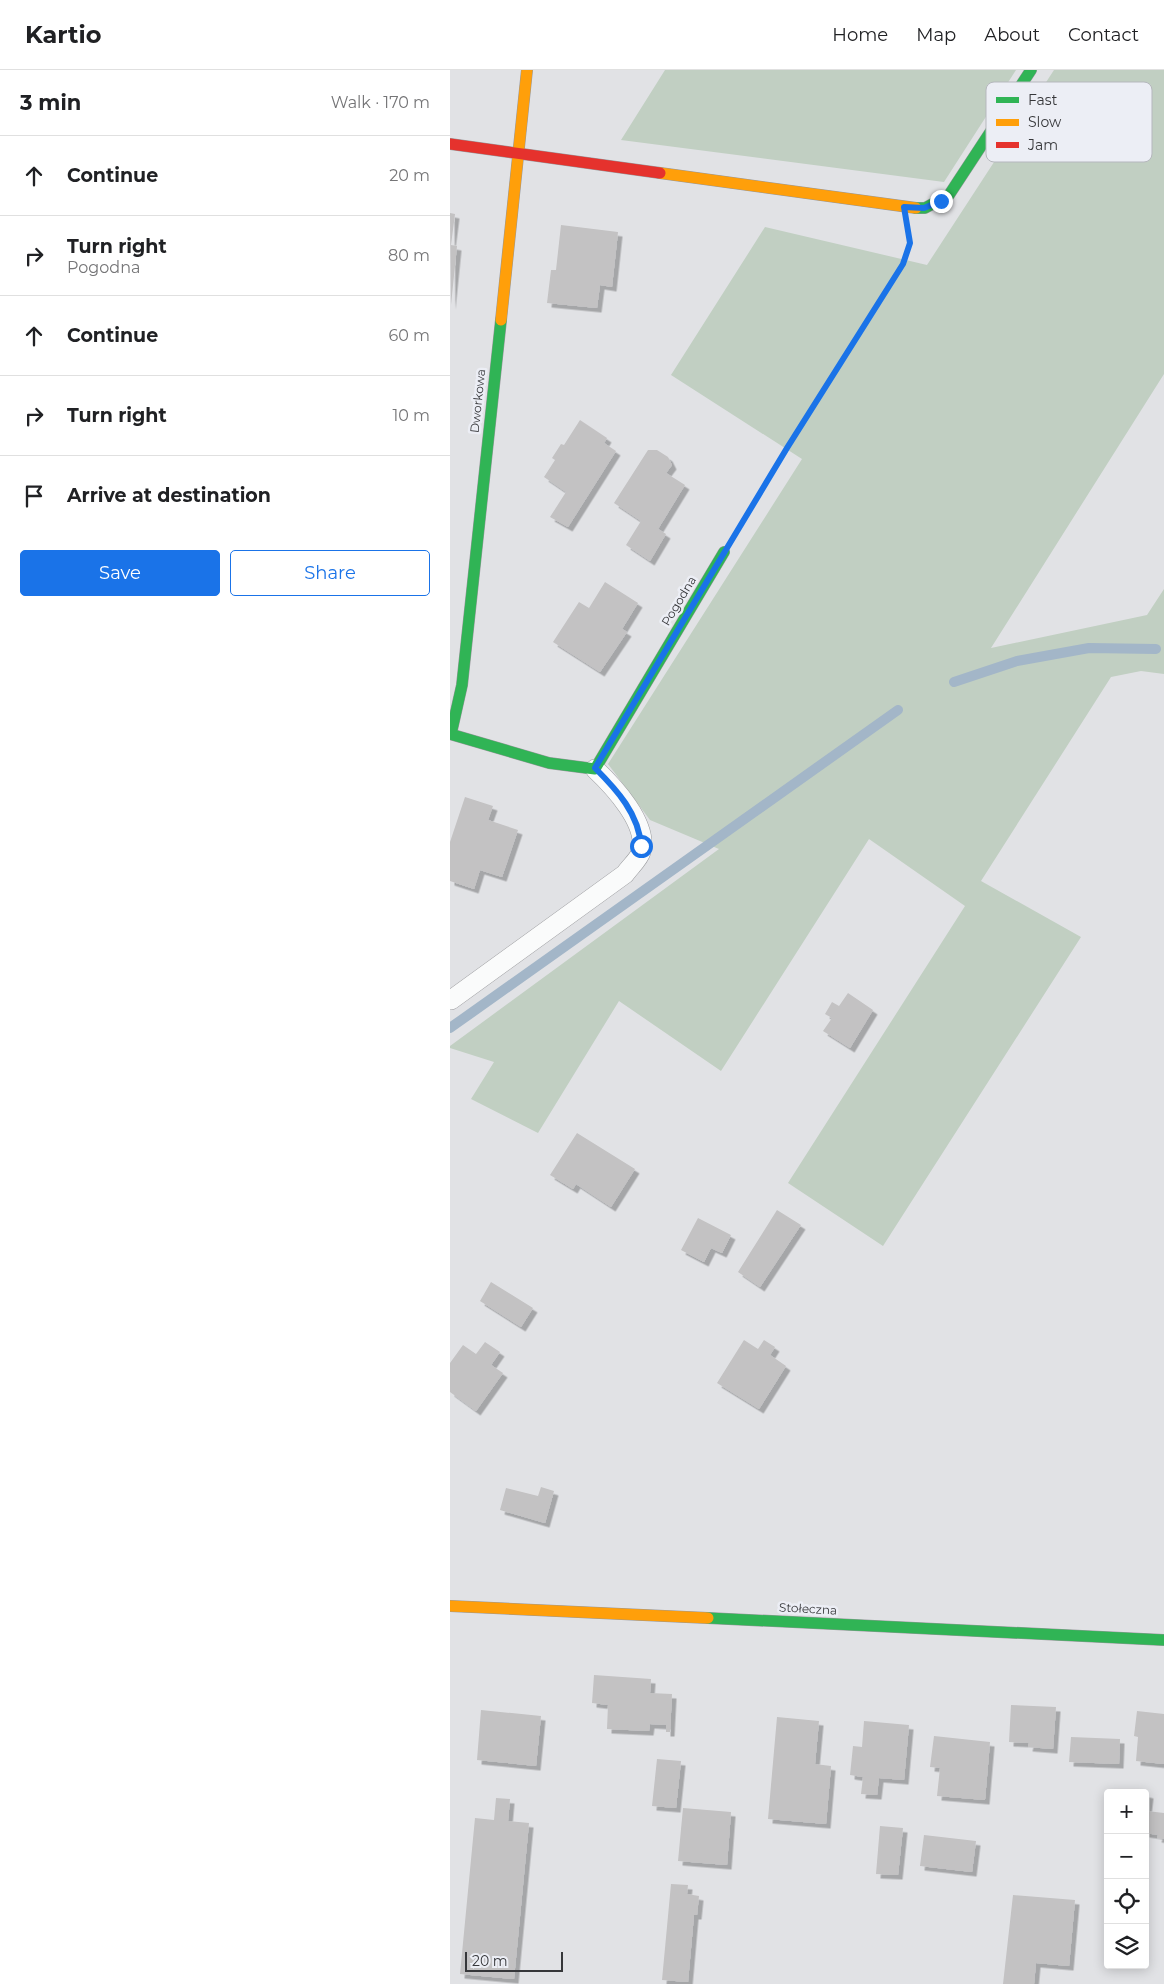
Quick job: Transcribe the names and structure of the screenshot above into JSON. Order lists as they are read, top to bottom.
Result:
{
  "streets": {
    "street": ["Dworkowa", "Pogodna", "Stołeczna"]
  },
  "legend": ["Fast", "Slow", "Jam"],
  "scale_bar": "20 m",
  "page": {
    "header": "Kartio",
    "nav": [
      "Home",
      "Map",
      "About",
      "Contact"
    ],
    "heading": ["3 min", "Walk · 170 m"],
    "list": [
      ["Continue", "20 m"],
      ["Turn right", "Pogodna", "80 m"],
      ["Continue", "60 m"],
      ["Turn right", "10 m"],
      "Arrive at destination"
    ],
    "buttons": ["Save", "Share"],
    "map_buttons": ["+", "−"],
    "scale": "20 m"
  }
}
